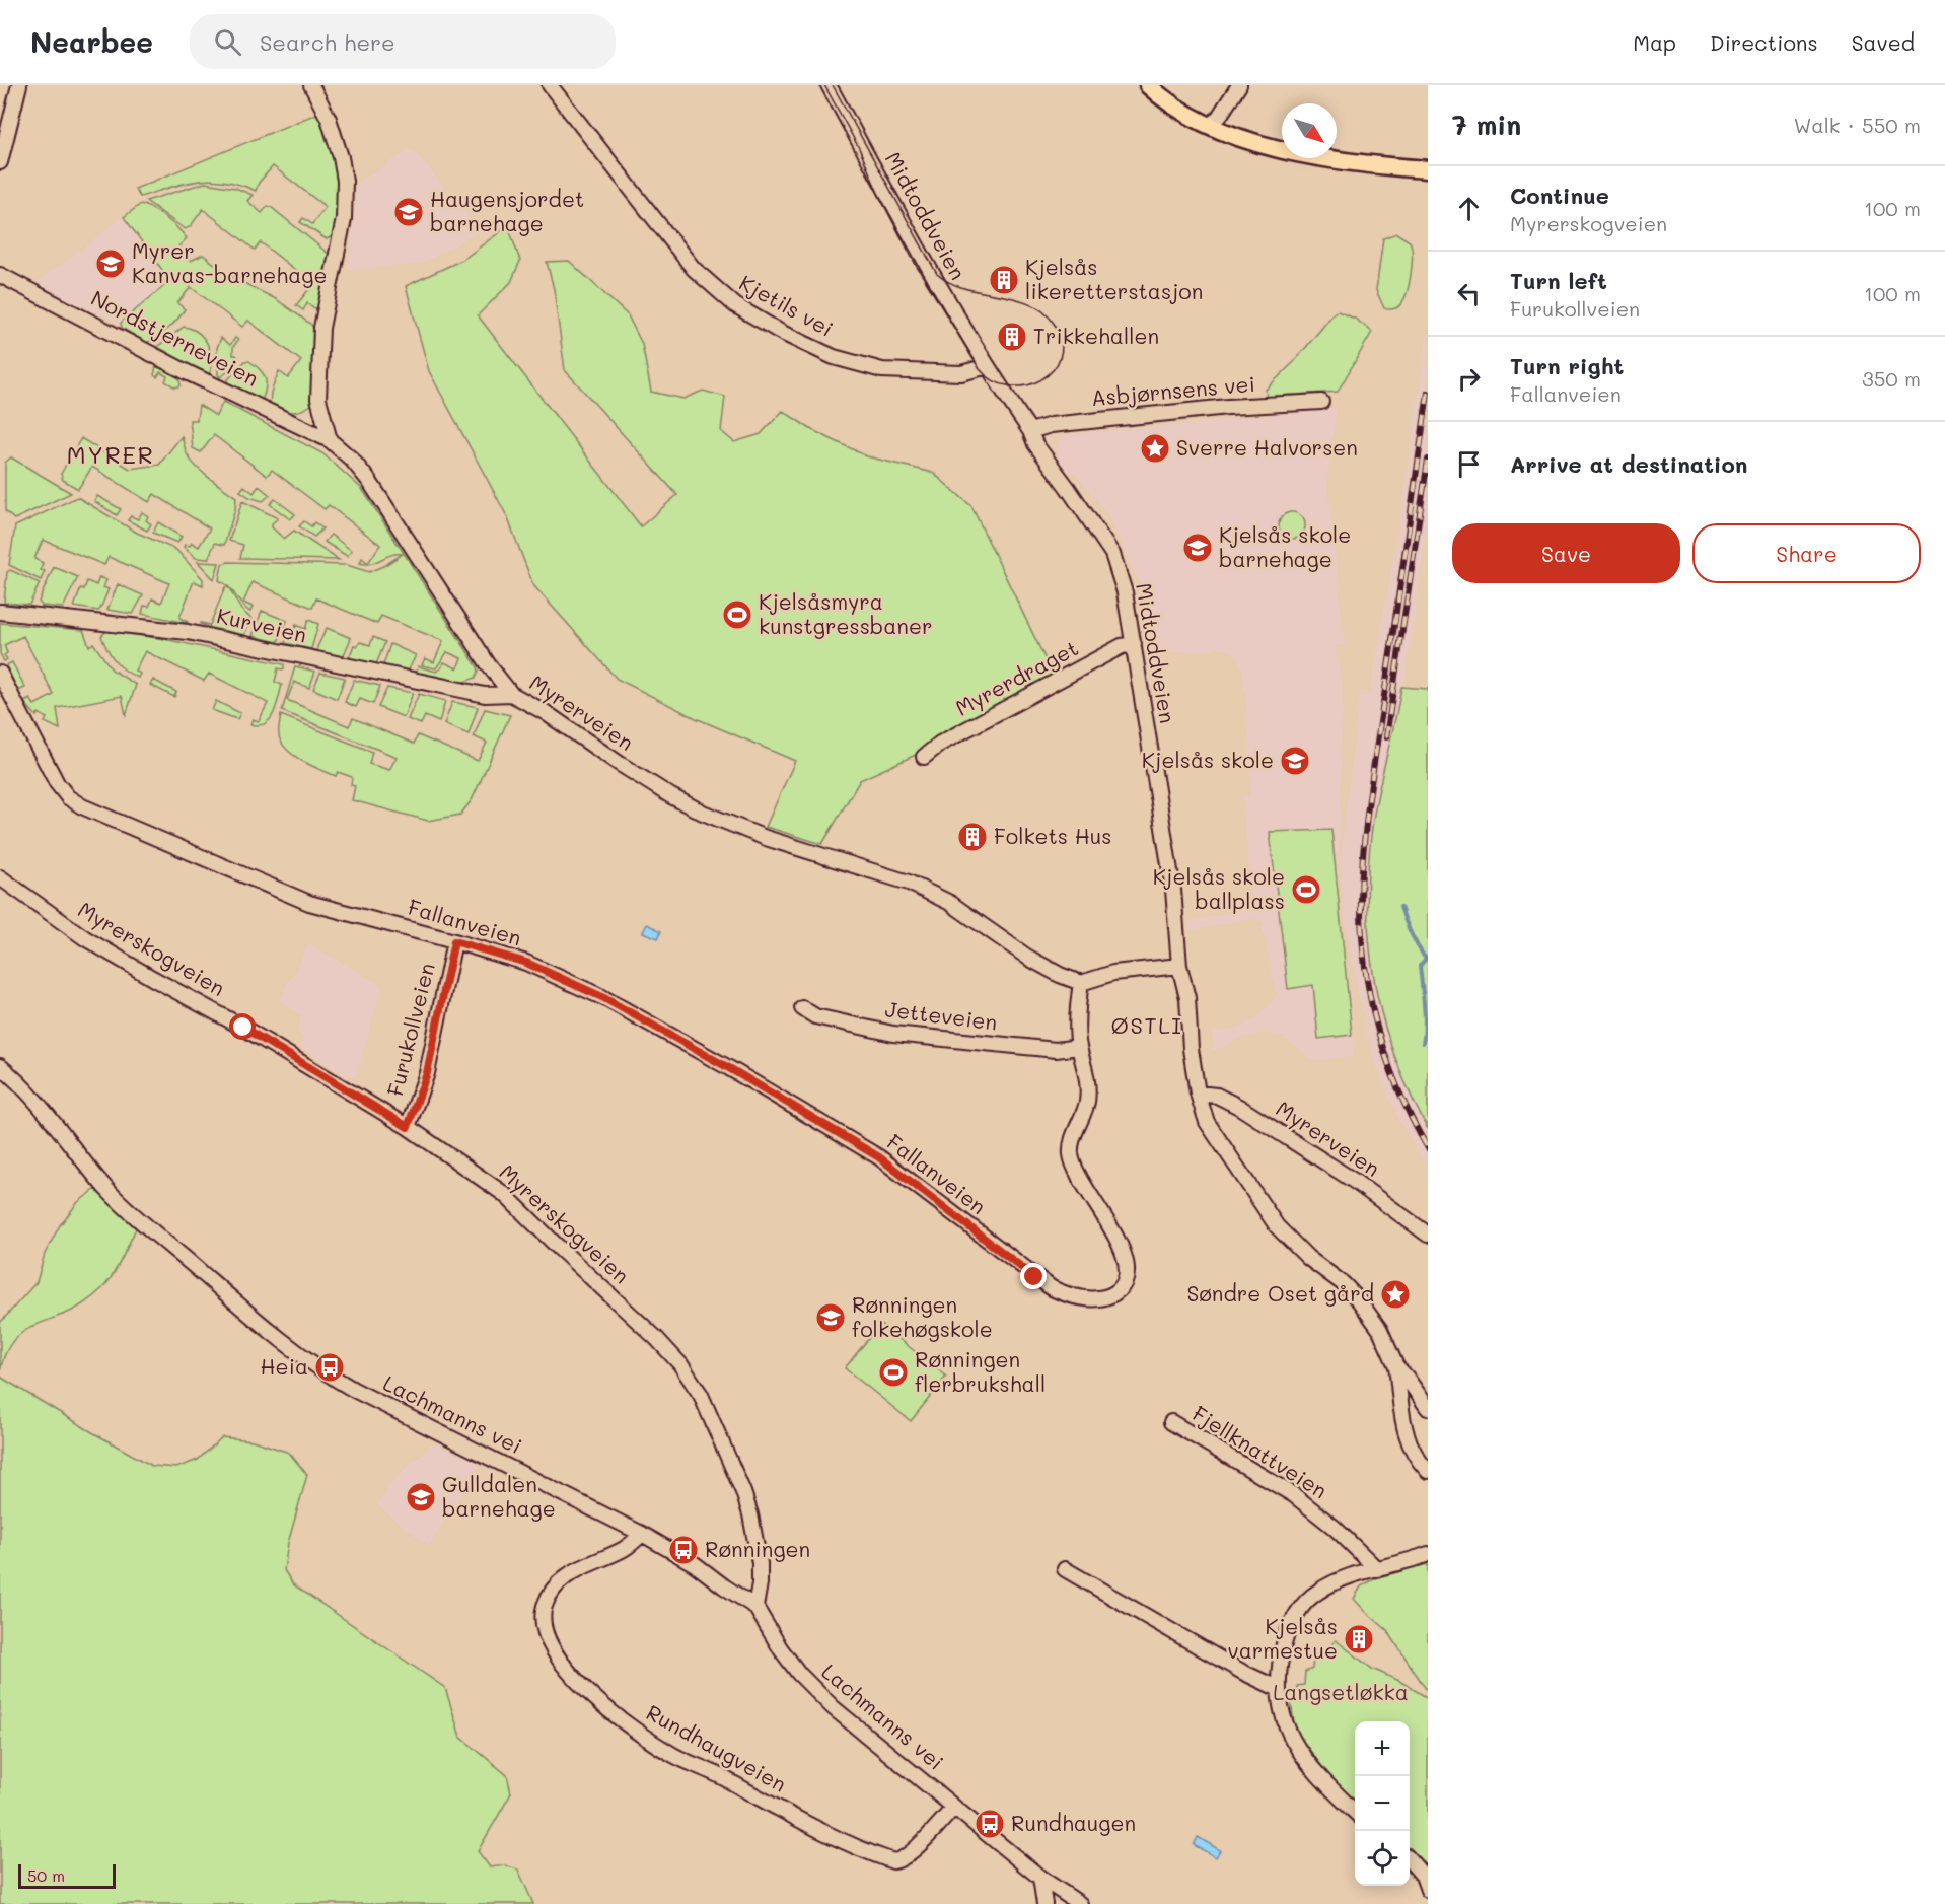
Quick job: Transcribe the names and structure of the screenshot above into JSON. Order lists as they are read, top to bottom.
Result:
{
  "streets": {
    "street": [
      "Midtoddveien",
      "Kjetils vei",
      "Nordstjerneveien",
      "Asbjørnsens vei",
      "Kurveien",
      "Myrerdraget",
      "Myrerveien",
      "Fallanveien",
      "Myrerskogveien",
      "Jetteveien",
      "Furukollveien",
      "Lachmanns vei",
      "Fjellknattveien",
      "Rundhaugveien"
    ]
  },
  "crossings": [
    ["Midtoddveien", "Kjetils vei"],
    ["Midtoddveien", "Asbjørnsens vei"],
    ["Midtoddveien", "Myrerdraget"],
    ["Midtoddveien", "Myrerveien"],
    ["Nordstjerneveien", "Myrerveien"],
    ["Kurveien", "Myrerveien"],
    ["Fallanveien", "Jetteveien"],
    ["Fallanveien", "Furukollveien"],
    ["Myrerskogveien", "Furukollveien"],
    ["Myrerskogveien", "Lachmanns vei"],
    ["Lachmanns vei", "Rundhaugveien"]
  ],
  "districts": ["MYRER", "ØSTLI"],
  "parks": ["Langsetløkka"],
  "places": {
    "school or university": [
      "Haugensjordet barnehage",
      "Myrer Kanvas-barnehage",
      "Kjelsås skole barnehage",
      "Kjelsås skole",
      "Rønningen folkehøgskole",
      "Gulldalen barnehage"
    ],
    "building": [
      "Kjelsås likeretterstasjon",
      "Trikkehallen",
      "Folkets Hus",
      "Kjelsås varmestue"
    ],
    "place": ["Sverre Halvorsen", "Søndre Oset gård"],
    "sports": ["Kjelsåsmyra kunstgressbaner", "Kjelsås skole ballplass", "Rønningen flerbrukshall"],
    "bus stop": ["Heia", "Rønningen", "Rundhaugen"]
  },
  "scale_bar": "50 m",
  "north": "bottom right",
  "page": {
    "header": "Nearbee",
    "search": "Search here",
    "nav": ["Map", "Directions", "Saved"],
    "heading": ["7 min", "Walk · 550 m"],
    "list": [
      ["Continue", "Myrerskogveien", "100 m"],
      ["Turn left", "Furukollveien", "100 m"],
      ["Turn right", "Fallanveien", "350 m"],
      "Arrive at destination"
    ],
    "buttons": ["Save", "Share"],
    "map_buttons": ["+", "−"],
    "scale": "50 m"
  }
}
